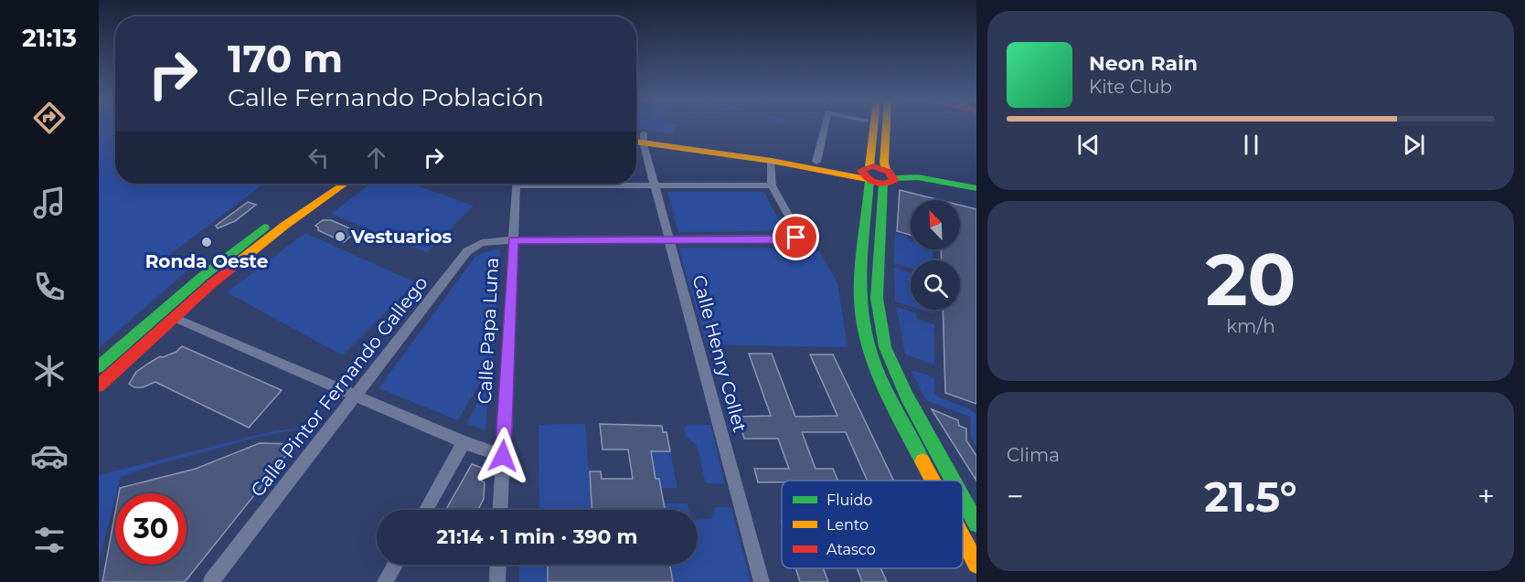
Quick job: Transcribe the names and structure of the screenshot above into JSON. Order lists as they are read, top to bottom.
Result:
{
  "streets": {
    "street": ["Calle Papa Luna", "Calle Henry Collet", "Calle Pintor Fernando Gallego"]
  },
  "crossings": [
    ["Calle Papa Luna", "Calle Pintor Fernando Gallego"],
    ["Calle Henry Collet", "Calle Pintor Fernando Gallego"]
  ],
  "places": ["Vestuarios", "Ronda Oeste"],
  "legend": ["Fluido", "Lento", "Atasco"],
  "north": "top left",
  "page": {
    "tabs": "21:13",
    "turn": ["170 m", "Calle Fernando Población"],
    "song": ["Neon Rain", "Kite Club"],
    "tile": [
      ["20", "km/h"],
      "Clima"
    ],
    "heat": ["−", "21.5°", "+"],
    "limit": "30",
    "trip": "21:14 · 1 min · 390 m"
  }
}
